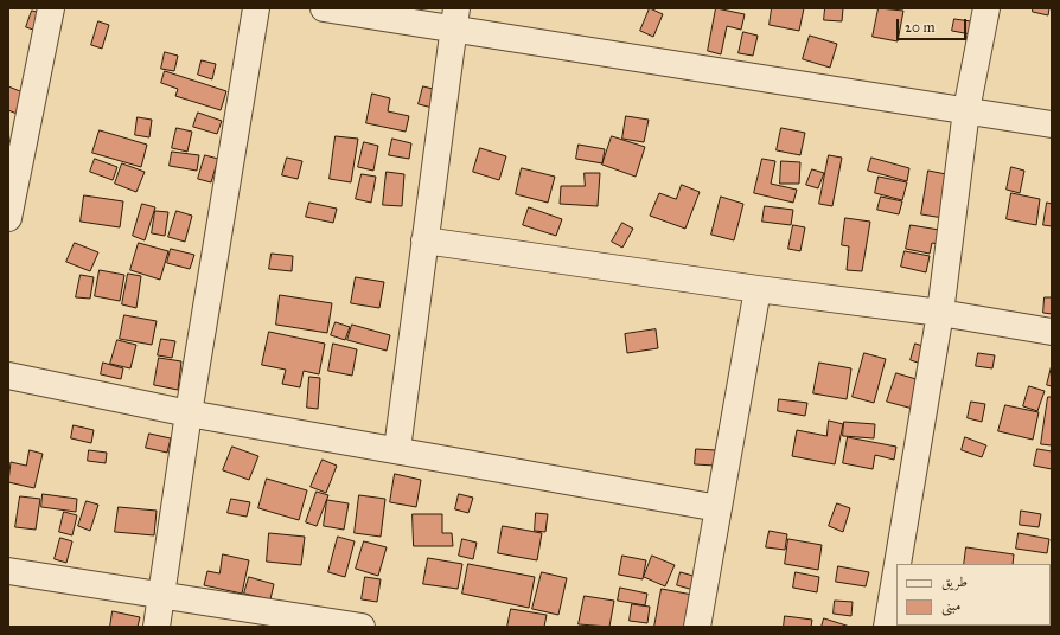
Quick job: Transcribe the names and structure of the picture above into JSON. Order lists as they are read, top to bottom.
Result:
{
  "legend": ["طريق", "مبنى"],
  "scale_bar": "20 m"
}
